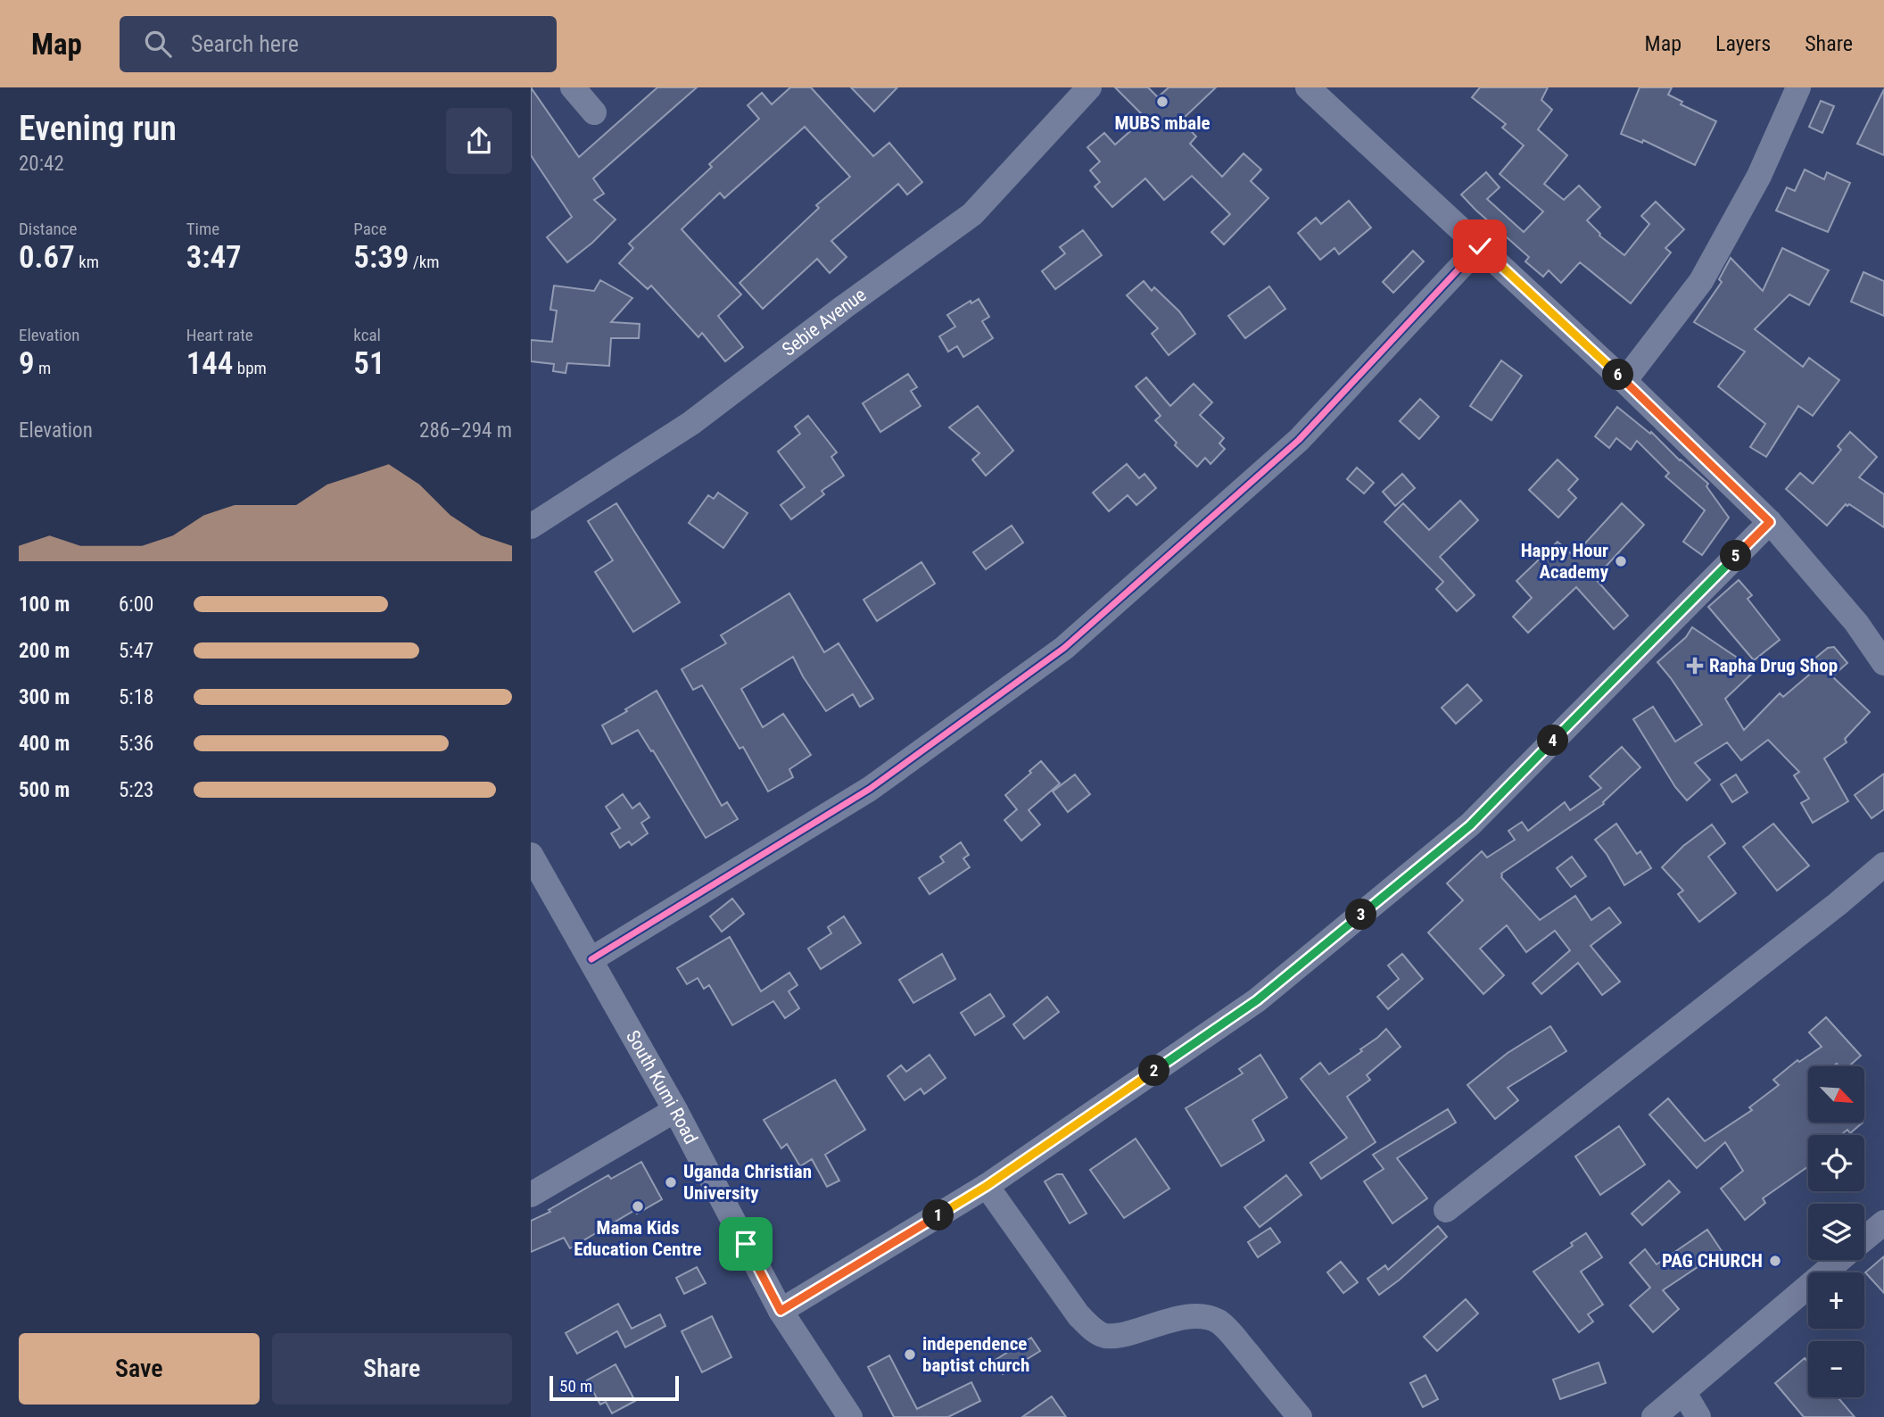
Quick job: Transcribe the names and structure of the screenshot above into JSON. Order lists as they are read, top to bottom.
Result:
{
  "streets": {
    "street": ["Sebie Avenue", "South Kumi Road"]
  },
  "places": {
    "other": [
      "MUBS mbale",
      "Happy Hour Academy",
      "Uganda Christian University",
      "Mama Kids Education Centre",
      "PAG CHURCH",
      "independence baptist church"
    ],
    "health": ["Rapha Drug Shop"]
  },
  "scale_bar": "50 m",
  "north": "bottom right",
  "page": {
    "header": "Map",
    "search": "Search here",
    "nav": ["Map", "Layers", "Share"],
    "heading": ["Evening run", "20:42"],
    "stats": [
      ["Distance", "0.67 km"],
      ["Time", "3:47"],
      ["Pace", "5:39 /km"],
      ["Elevation", "9 m"],
      ["Heart rate", "144 bpm"],
      ["kcal", "51"]
    ],
    "pins": [
      "6",
      "5",
      "4",
      "3",
      "2",
      "1"
    ],
    "chart": ["Elevation", "286–294 m"],
    "list": [
      {
        "name": "100 m",
        "note": "6:00"
      },
      {
        "name": "200 m",
        "note": "5:47"
      },
      {
        "name": "300 m",
        "note": "5:18"
      },
      {
        "name": "400 m",
        "note": "5:36"
      },
      {
        "name": "500 m",
        "note": "5:23"
      }
    ],
    "map_buttons": ["+", "−"],
    "buttons": ["Save", "Share"],
    "scale": "50 m"
  }
}
